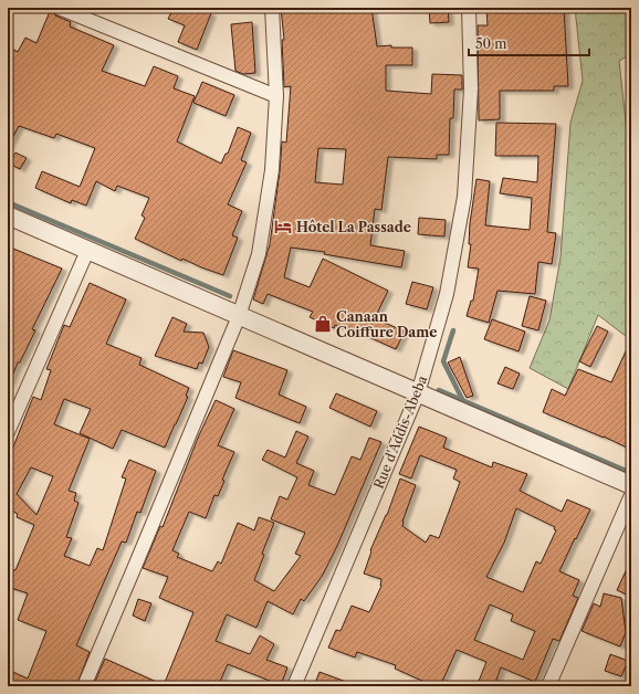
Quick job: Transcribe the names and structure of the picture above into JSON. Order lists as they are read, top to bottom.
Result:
{
  "streets": {
    "street": ["Rue d'Addis-Abeba"]
  },
  "places": {
    "hotel": ["Hôtel La Passade"],
    "shop": ["Canaan Coiffure Dame"]
  },
  "scale_bar": "50 m"
}
